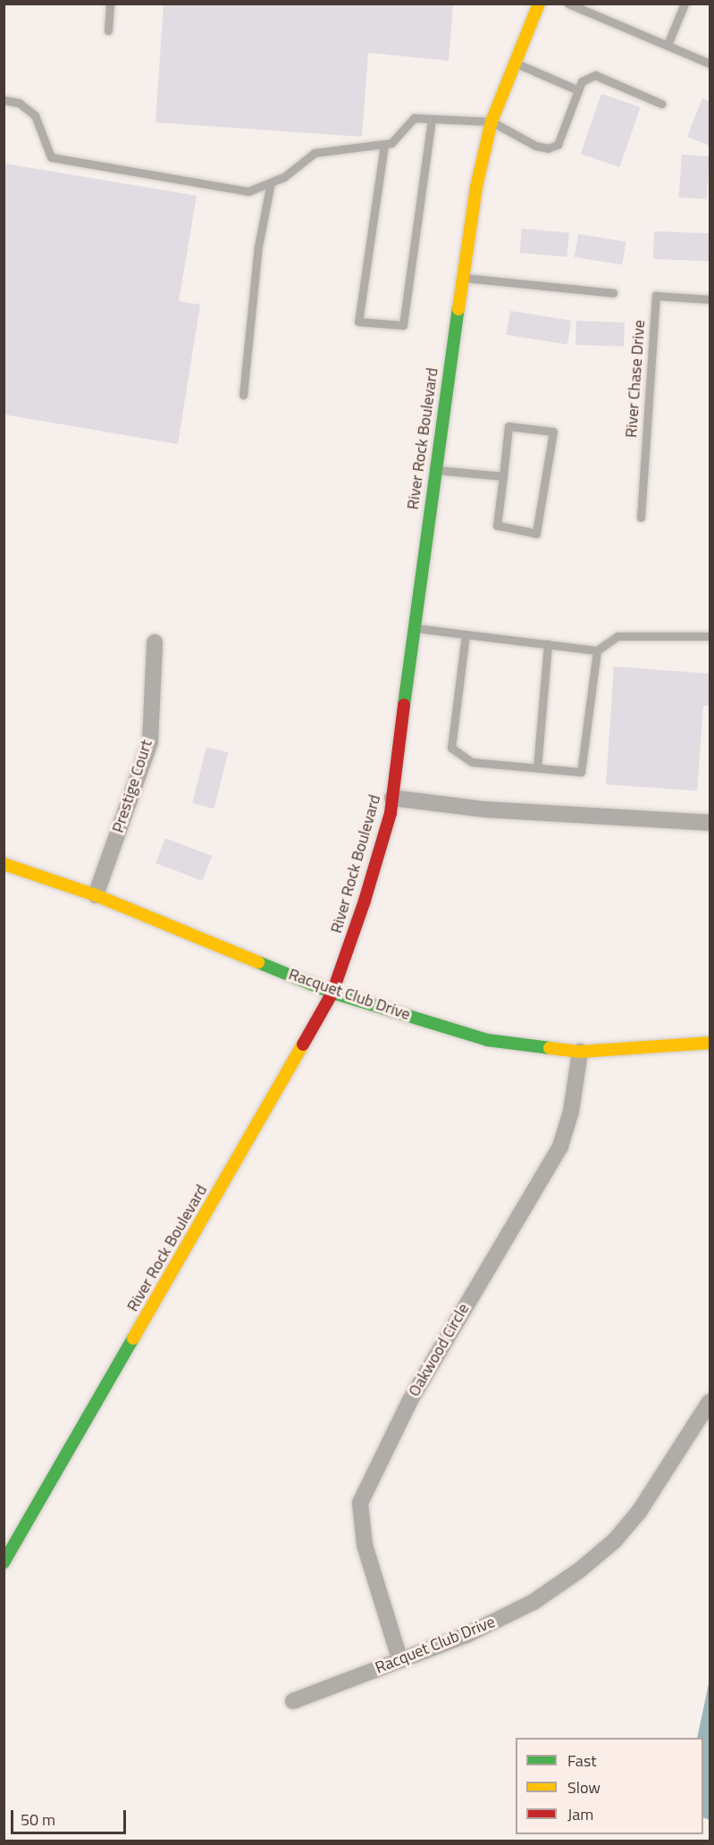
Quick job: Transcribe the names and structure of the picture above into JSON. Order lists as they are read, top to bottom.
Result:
{
  "streets": {
    "street": [
      "River Rock Boulevard",
      "Prestige Court",
      "Racquet Club Drive",
      "Oakwood Circle"
    ],
    "lane": ["River Chase Drive"]
  },
  "crossings": [
    ["River Rock Boulevard", "Racquet Club Drive"],
    ["Prestige Court", "Racquet Club Drive"],
    ["Racquet Club Drive", "Oakwood Circle"]
  ],
  "legend": ["Fast", "Slow", "Jam"],
  "scale_bar": "50 m"
}
